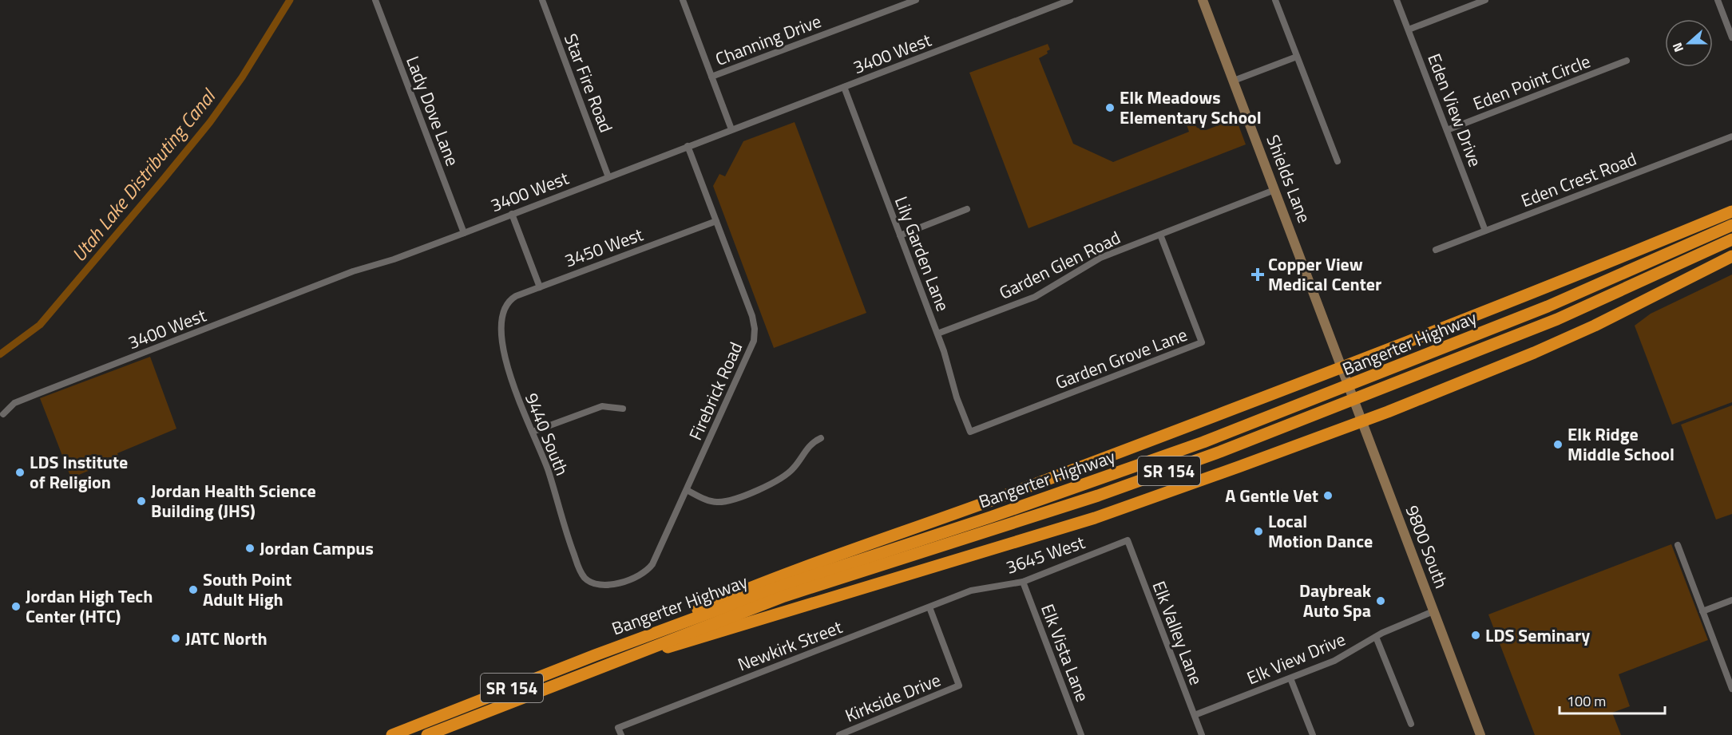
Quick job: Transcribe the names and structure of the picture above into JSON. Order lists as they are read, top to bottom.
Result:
{
  "streets": {
    "highway": ["Bangerter Highway", "SR 154"],
    "main road": ["Shields Lane", "9800 South"],
    "street": [
      "Channing Drive",
      "3400 West",
      "Eden Point Circle",
      "Star Fire Road",
      "Eden View Drive",
      "Lady Dove Lane",
      "Eden Crest Road",
      "3450 West",
      "Lily Garden Lane",
      "Garden Glen Road",
      "Garden Grove Lane",
      "Firebrick Road",
      "9440 South",
      "3645 West",
      "Elk Valley Lane",
      "Newkirk Street",
      "Elk Vista Lane",
      "Elk View Drive",
      "Kirkside Drive"
    ]
  },
  "crossings": [
    ["3400 West", "Star Fire Road"],
    ["3400 West", "Lady Dove Lane"],
    ["3400 West", "Lily Garden Lane"],
    ["3400 West", "Firebrick Road"],
    ["Eden Point Circle", "Eden View Drive"],
    ["Eden View Drive", "Eden Crest Road"],
    ["Shields Lane", "Garden Glen Road"],
    ["Shields Lane", "9800 South"],
    ["3450 West", "Firebrick Road"],
    ["3450 West", "9440 South"],
    ["Lily Garden Lane", "Garden Glen Road"],
    ["Lily Garden Lane", "Garden Grove Lane"],
    ["Garden Glen Road", "Garden Grove Lane"],
    ["Firebrick Road", "9440 South"],
    ["9800 South", "Elk View Drive"],
    ["3645 West", "Elk Valley Lane"],
    ["3645 West", "Newkirk Street"],
    ["3645 West", "Elk Vista Lane"],
    ["Elk Valley Lane", "Elk View Drive"],
    ["Newkirk Street", "Kirkside Drive"]
  ],
  "water": ["Utah Lake Distributing Canal"],
  "places": {
    "other": [
      "Elk Meadows Elementary School",
      "Elk Ridge Middle School",
      "LDS Institute of Religion",
      "A Gentle Vet",
      "Jordan Health Science Building (JHS)",
      "Local Motion Dance",
      "Jordan Campus",
      "South Point Adult High",
      "Daybreak Auto Spa",
      "Jordan High Tech Center (HTC)",
      "LDS Seminary",
      "JATC North"
    ],
    "health": ["Copper View Medical Center"]
  },
  "scale_bar": "100 m",
  "north": "left"
}
